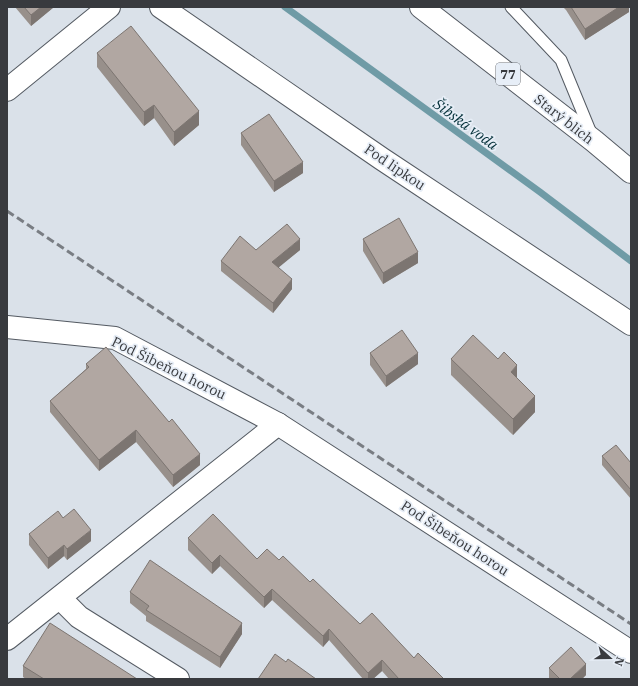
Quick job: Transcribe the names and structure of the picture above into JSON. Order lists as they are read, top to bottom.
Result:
{
  "streets": {
    "street": [
      "77",
      "Starý blich",
      "Pod lipkou",
      "Pod Šibeňou horou"
    ]
  },
  "water": ["Šibská voda"],
  "north": "right"
}
